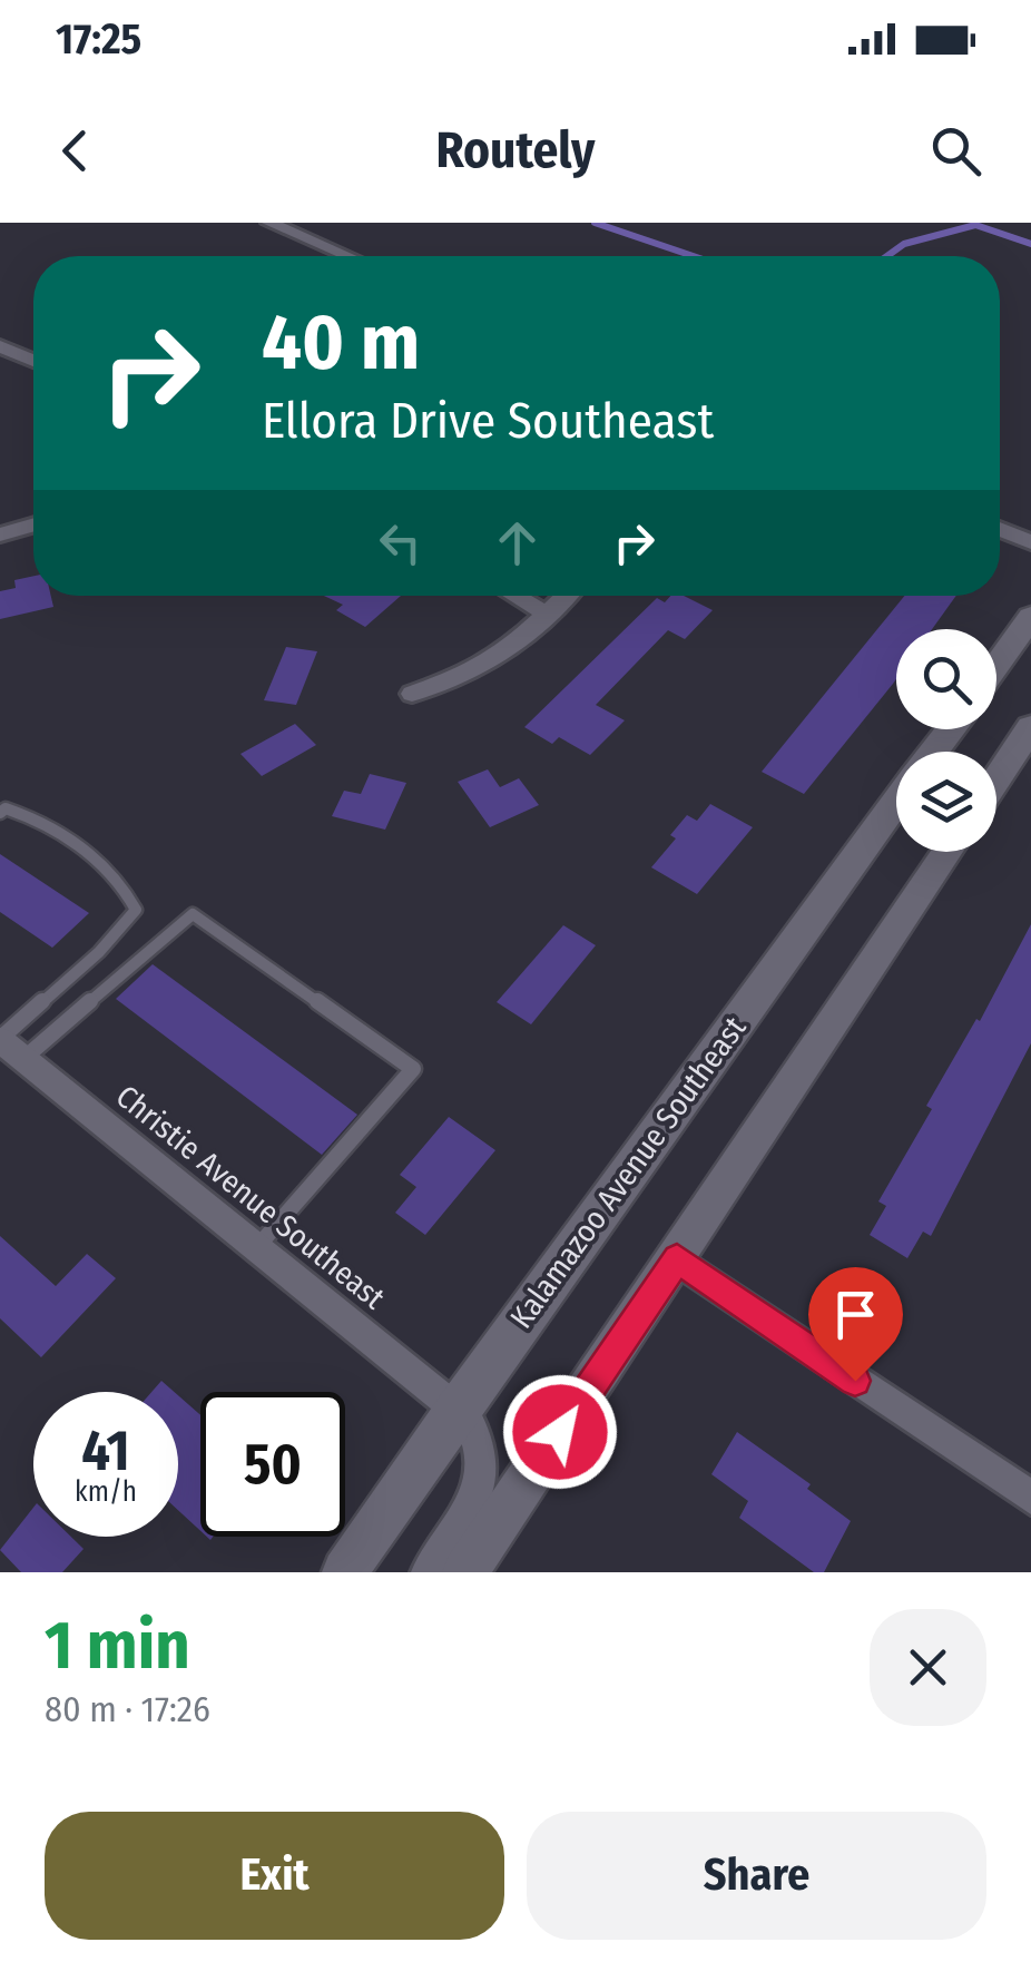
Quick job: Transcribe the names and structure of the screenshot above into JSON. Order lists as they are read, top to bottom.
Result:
{
  "streets": {
    "main road": ["Kalamazoo Avenue Southeast"],
    "street": ["Christie Avenue Southeast"]
  },
  "crossings": [
    ["Kalamazoo Avenue Southeast", "Christie Avenue Southeast"]
  ],
  "page": {
    "status": "17:25",
    "header": "Routely",
    "turn": ["40 m", "Ellora Drive Southeast"],
    "speed": "41 km/h",
    "limit": "50",
    "heading": ["1 min", "80 m · 17:26"],
    "buttons": ["Exit", "Share"]
  }
}
